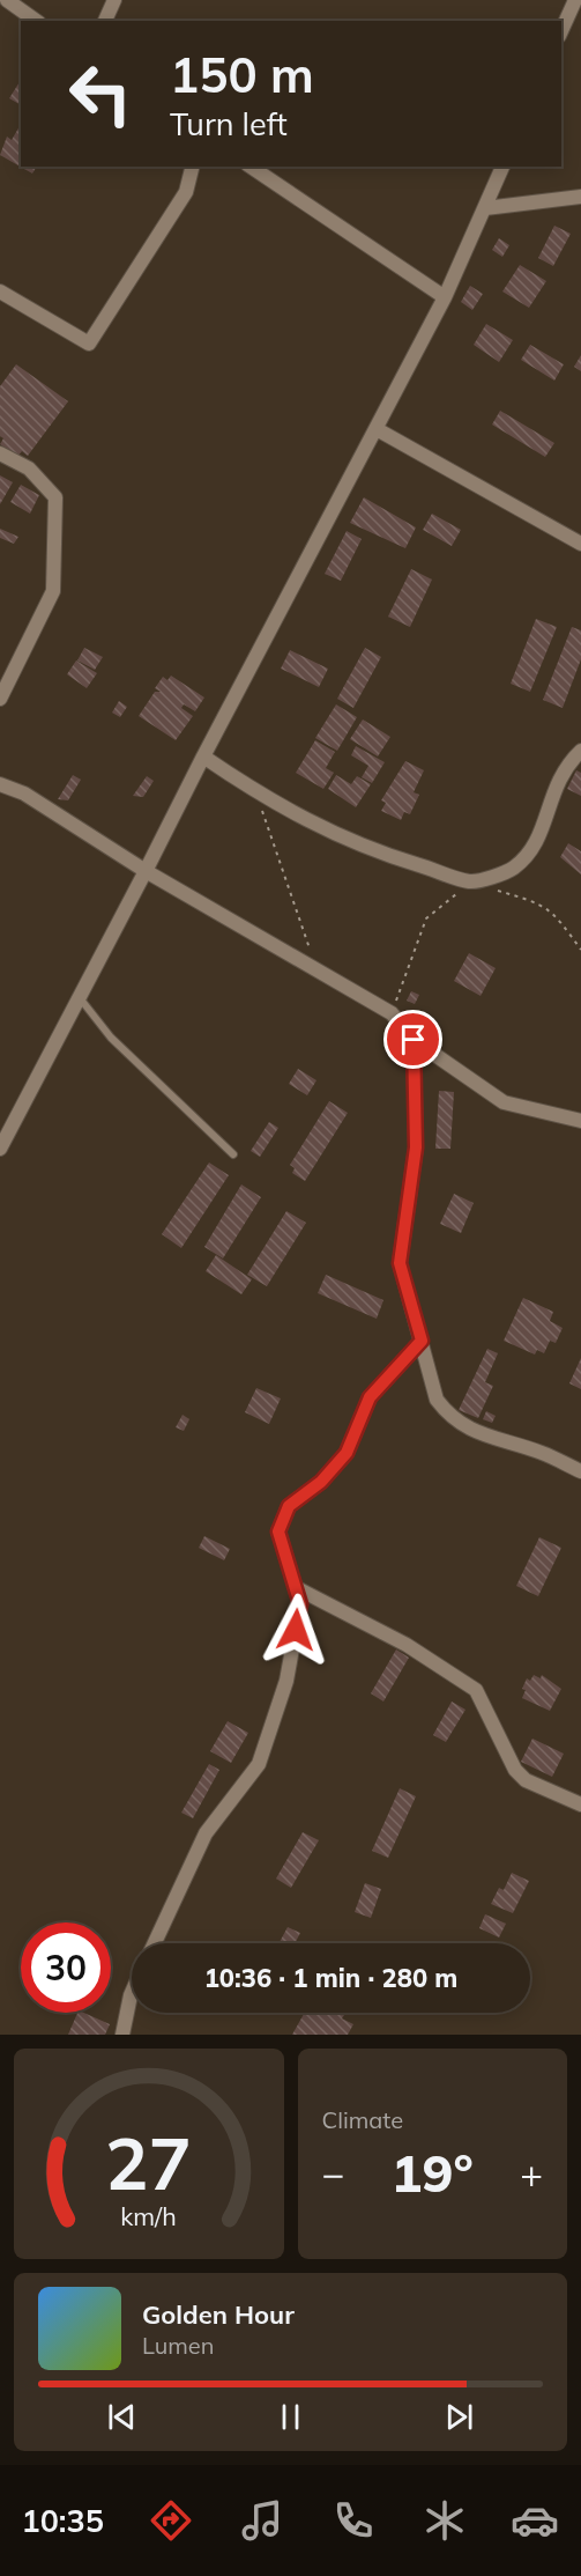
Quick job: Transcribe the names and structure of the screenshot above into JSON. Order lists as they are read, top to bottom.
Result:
{
  "page": {
    "turn": ["150 m", "Turn left"],
    "limit": "30",
    "trip": "10:36 · 1 min · 280 m",
    "tile": "Climate",
    "heat": ["−", "19°", "+"],
    "song": ["Golden Hour", "Lumen"],
    "tabs": "10:35",
    "gauge": ["27", "km/h"]
  }
}
